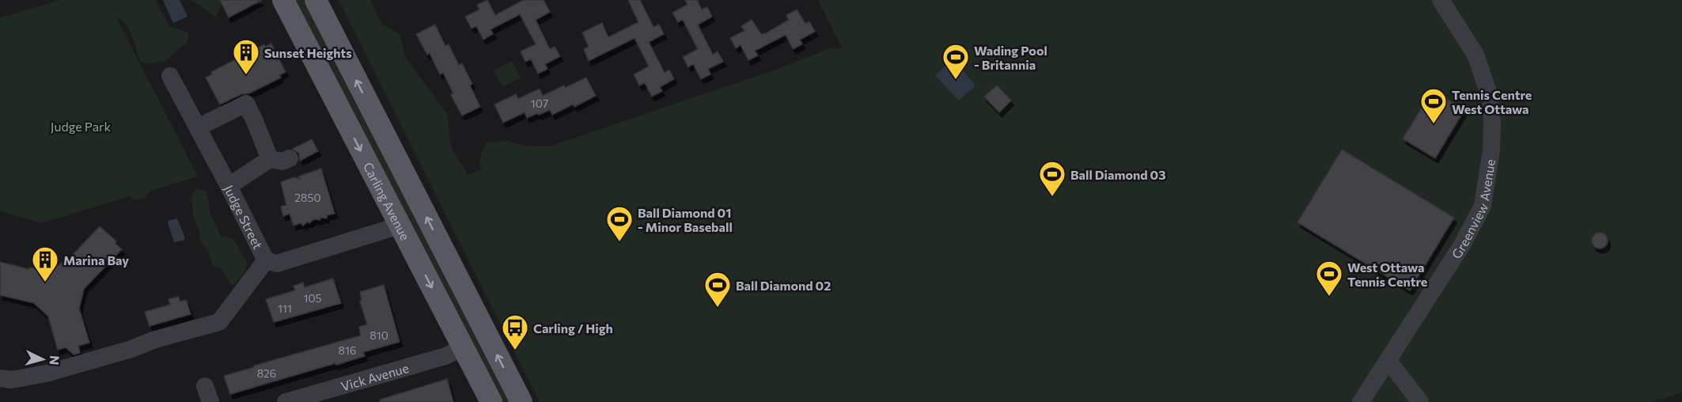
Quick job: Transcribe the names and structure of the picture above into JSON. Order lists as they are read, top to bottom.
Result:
{
  "streets": {
    "main road": ["Carling Avenue"],
    "street": ["Greenview Avenue", "Judge Street", "Vick Avenue"]
  },
  "crossings": [
    ["Carling Avenue", "Judge Street"],
    ["Carling Avenue", "Vick Avenue"]
  ],
  "parks": ["Judge Park"],
  "places": {
    "building": ["Sunset Heights", "Marina Bay"],
    "sports": [
      "Wading Pool - Britannia",
      "Tennis Centre West Ottawa",
      "Ball Diamond 03",
      "Ball Diamond 01 - Minor Baseball",
      "West Ottawa Tennis Centre",
      "Ball Diamond 02"
    ],
    "bus stop": ["Carling / High"]
  },
  "house_numbers": [
    "107",
    "2850",
    "105",
    "111",
    "810",
    "816",
    "826"
  ],
  "north": "right"
}
